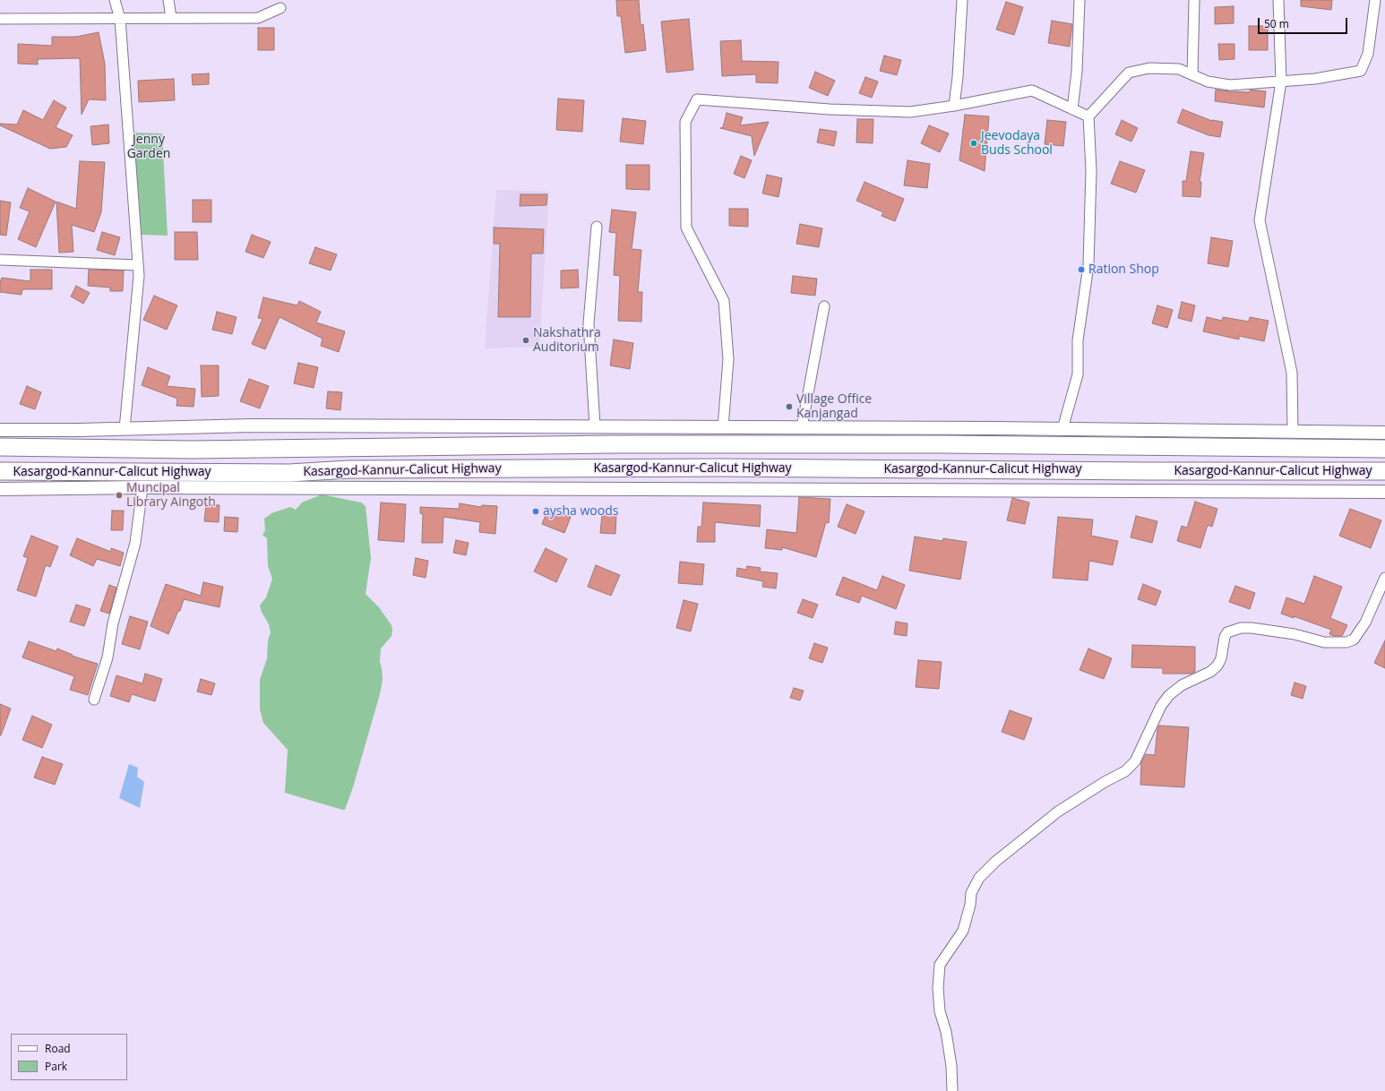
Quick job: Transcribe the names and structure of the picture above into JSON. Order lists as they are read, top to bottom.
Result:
{
  "streets": {
    "highway": ["Kasargod-Kannur-Calicut Highway"]
  },
  "parks": ["Jenny Garden"],
  "places": [
    "Jeevodaya Buds School",
    "Ration Shop",
    "Nakshathra Auditorium",
    "Village Office Kanjangad",
    "Muncipal Library Aingoth",
    "aysha woods"
  ],
  "legend": ["Road", "Park"],
  "scale_bar": "50 m"
}
